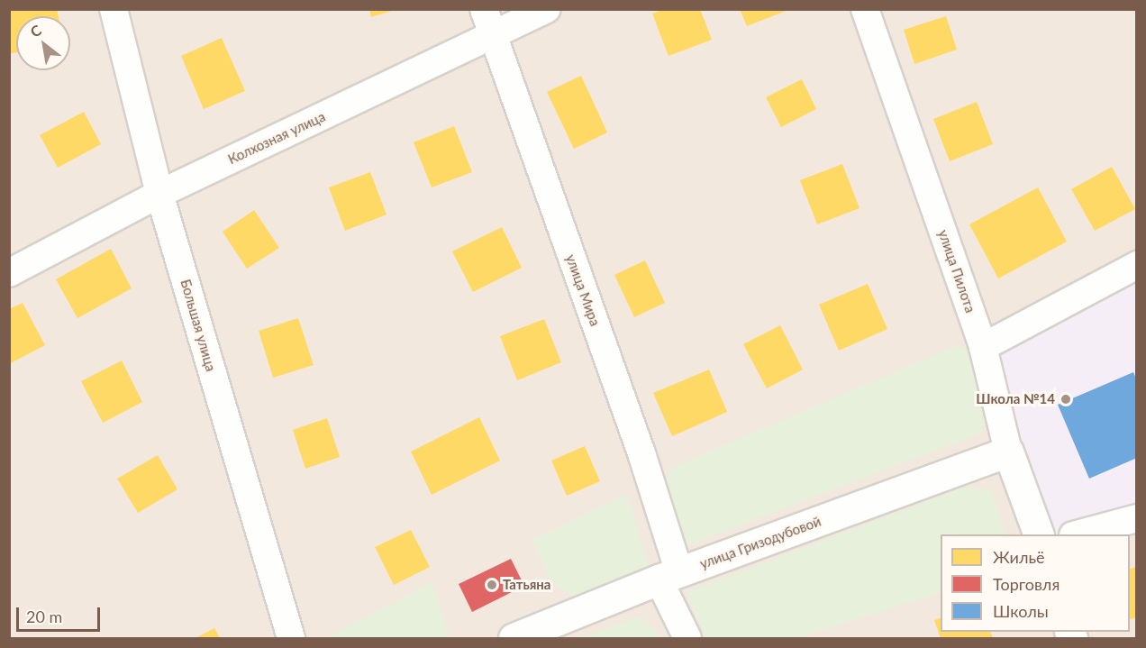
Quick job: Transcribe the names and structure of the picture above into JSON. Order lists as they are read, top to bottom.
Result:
{
  "streets": {
    "street": [
      "Колхозная улица",
      "улица Пилота",
      "улица Мира",
      "Большая улица",
      "улица Гризодубовой"
    ]
  },
  "crossings": [
    ["Колхозная улица", "улица Мира"],
    ["Колхозная улица", "Большая улица"],
    ["улица Пилота", "улица Гризодубовой"],
    ["улица Мира", "улица Гризодубовой"]
  ],
  "places": ["Школа №14", "Татьяна"],
  "legend": ["Жильё", "Торговля", "Школы"],
  "scale_bar": "20 m",
  "north": "top left"
}
